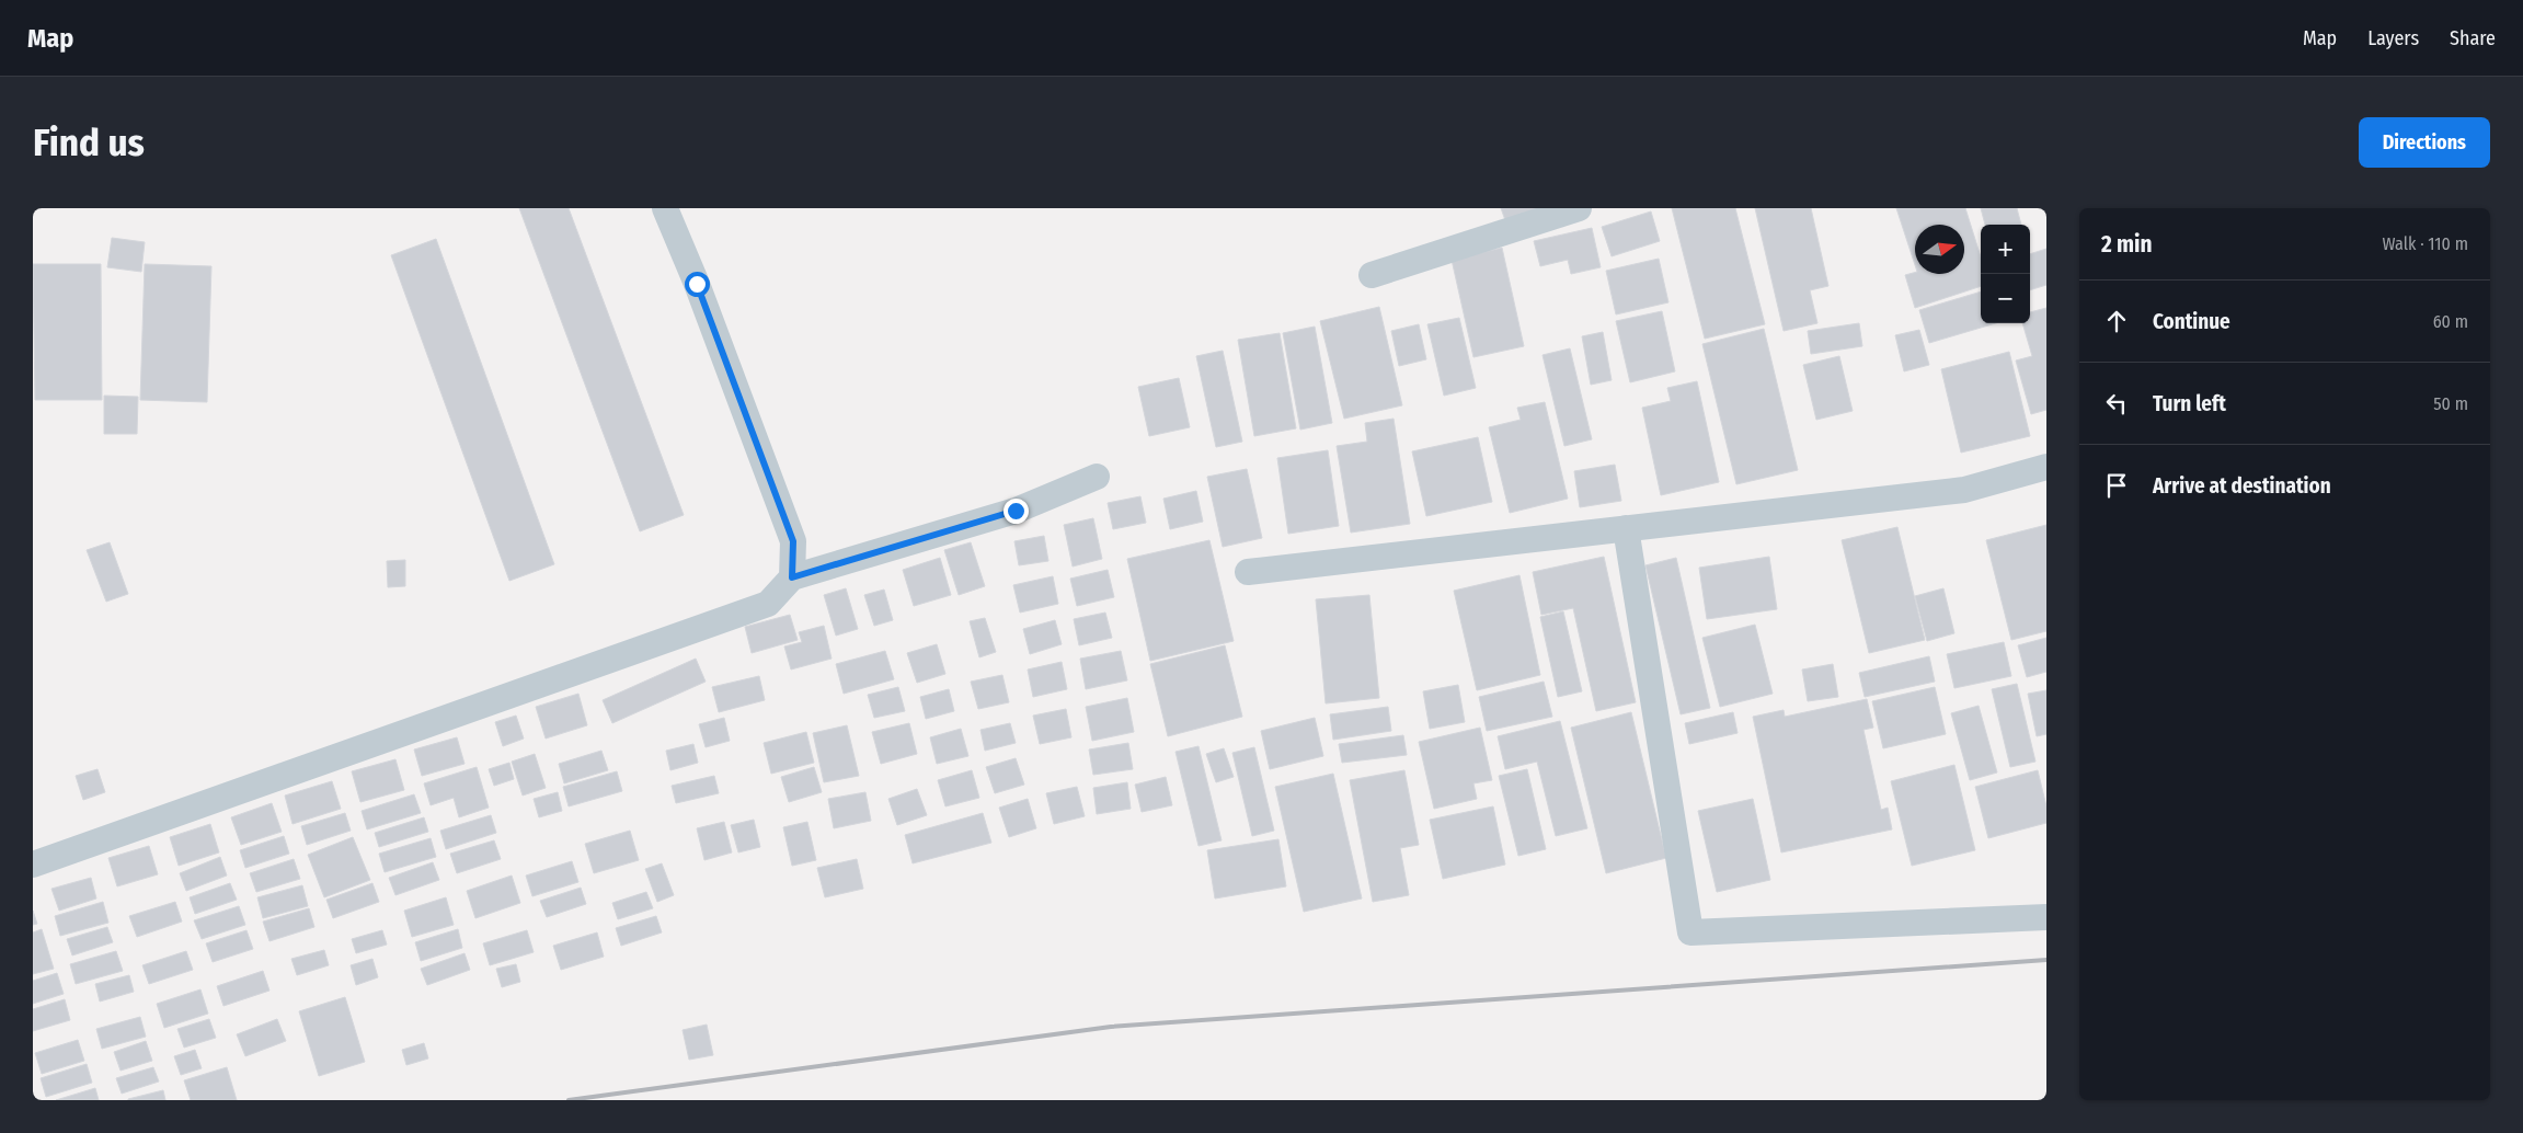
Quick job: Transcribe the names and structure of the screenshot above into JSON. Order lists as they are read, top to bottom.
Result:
{
  "north": "right",
  "page": {
    "header": "Map",
    "nav": ["Map", "Layers", "Share"],
    "buttons": "Directions",
    "title": "Find us",
    "heading": ["2 min", "Walk · 110 m"],
    "map_buttons": ["+", "−"],
    "list": [
      ["Continue", "60 m"],
      ["Turn left", "50 m"],
      "Arrive at destination"
    ]
  }
}
